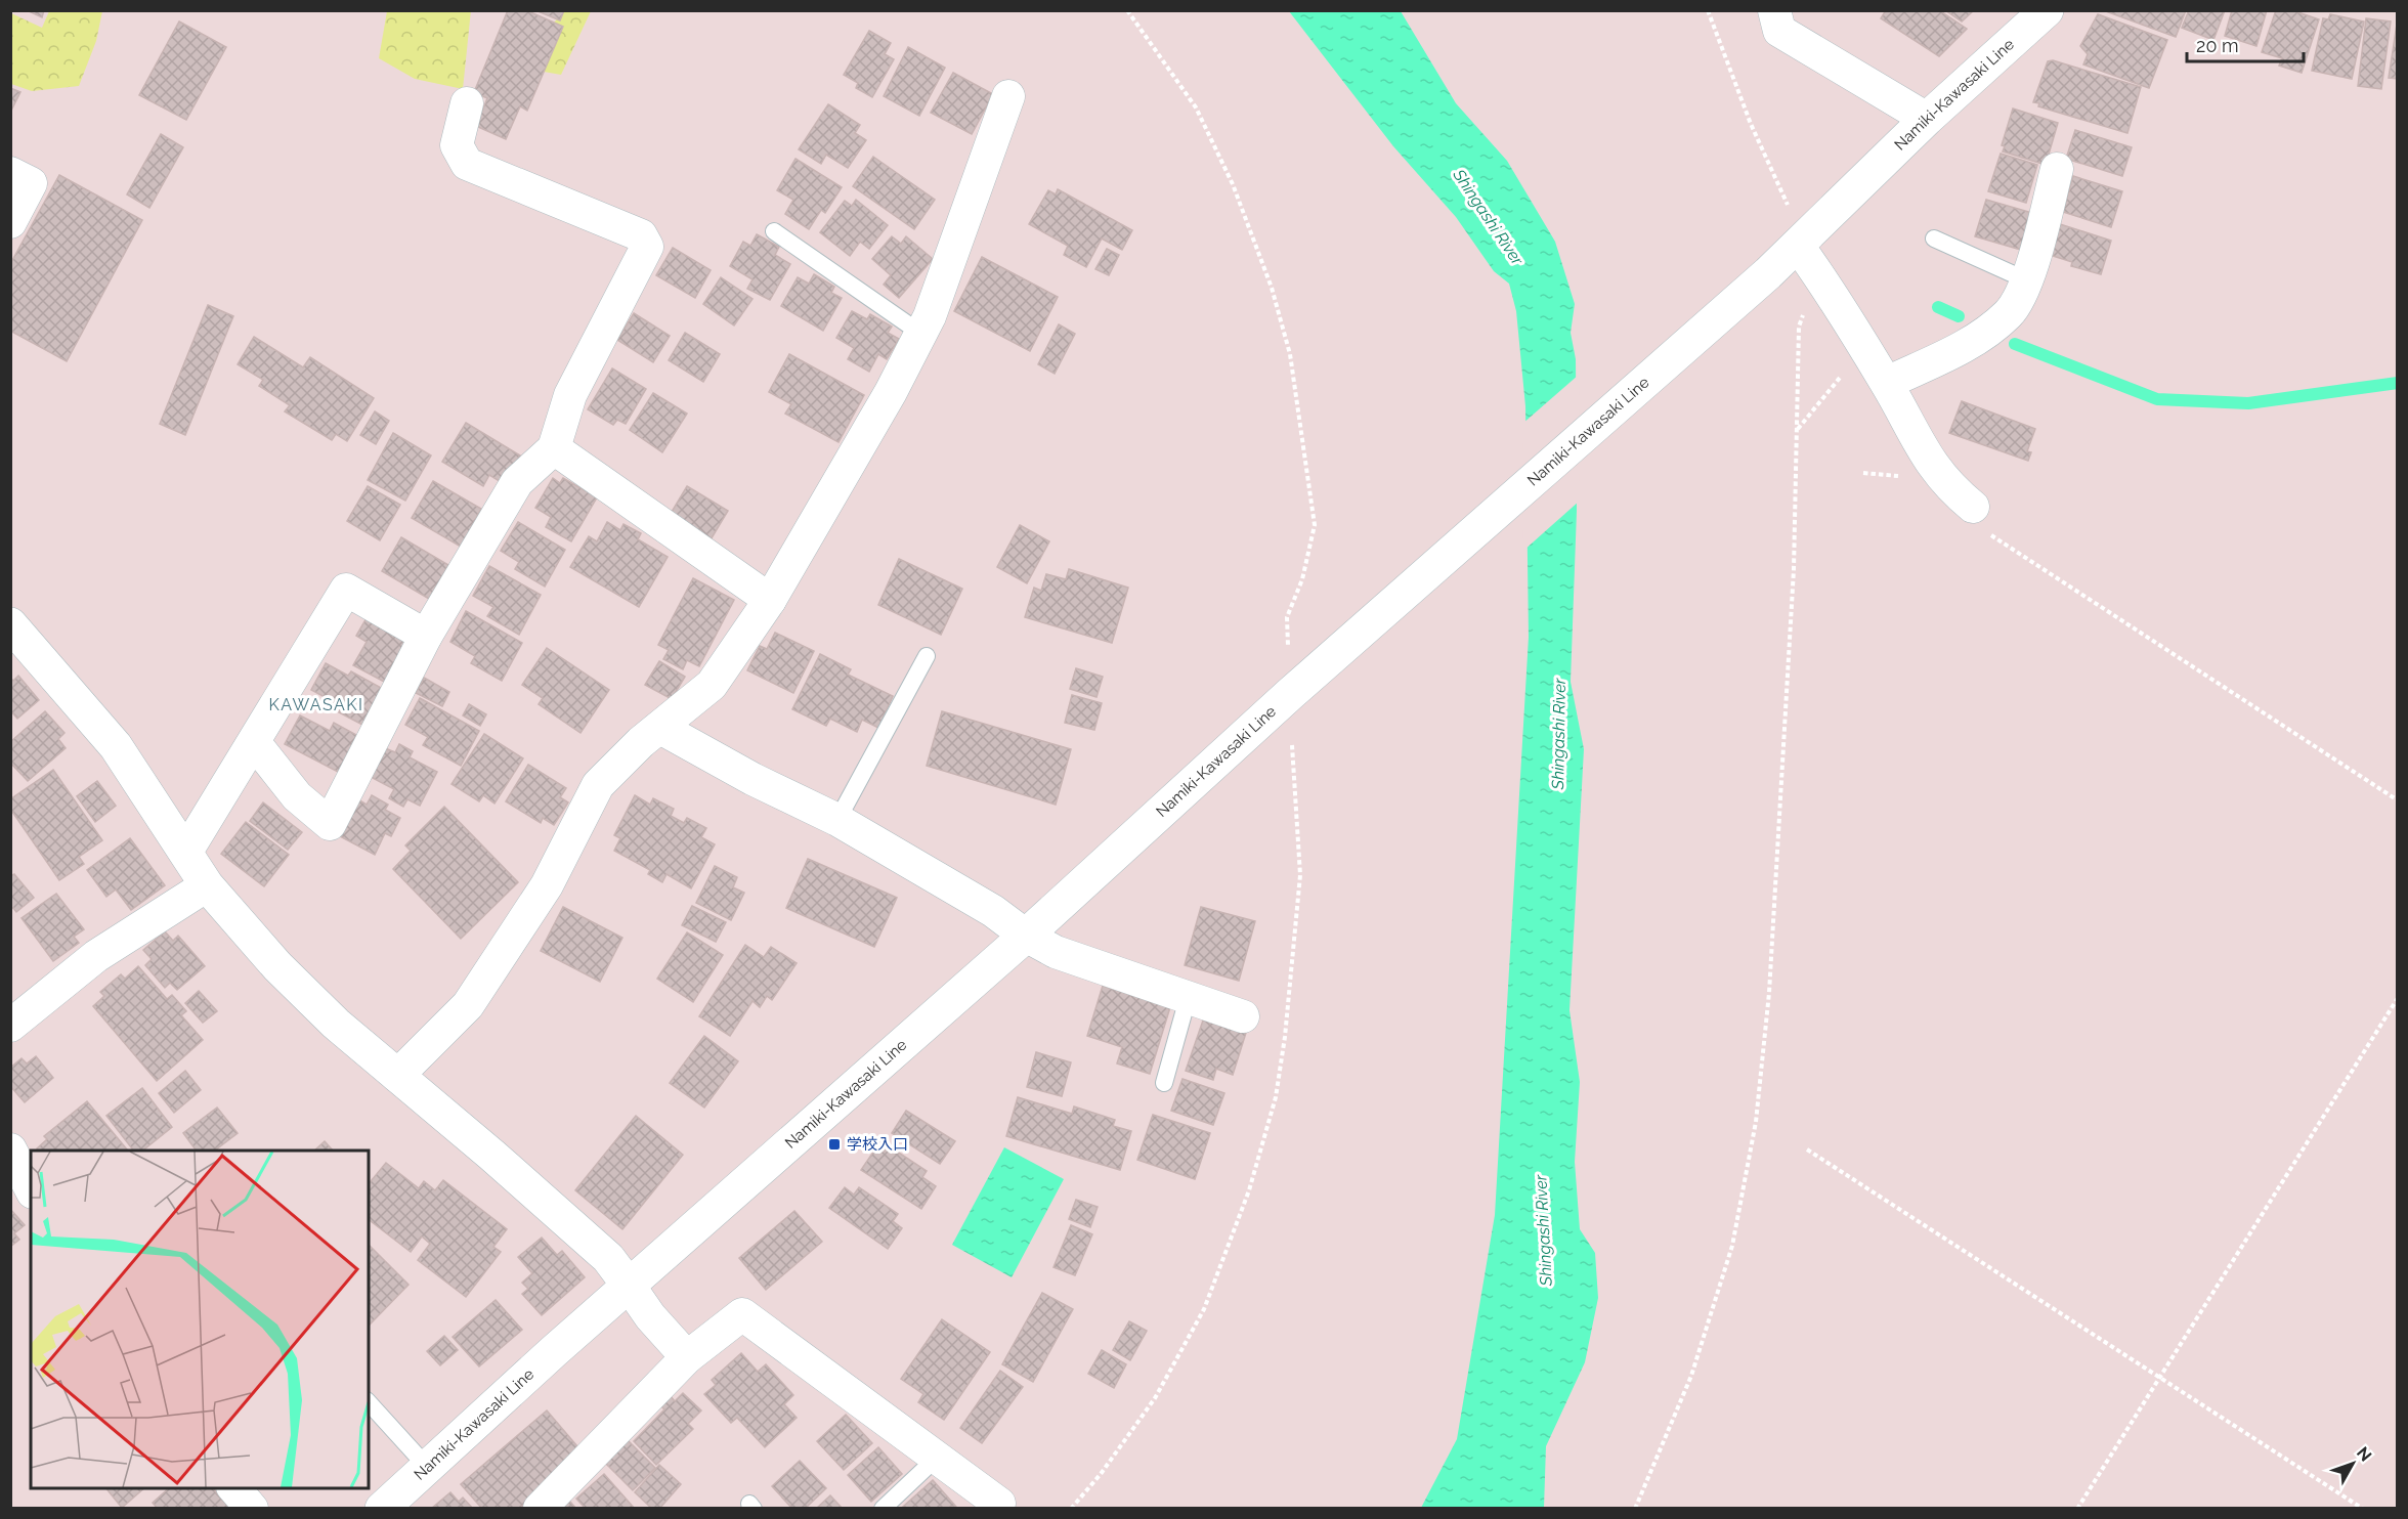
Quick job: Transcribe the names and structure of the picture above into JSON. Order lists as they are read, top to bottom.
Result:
{
  "streets": {
    "main road": ["Namiki-Kawasaki Line"]
  },
  "districts": ["KAWASAKI"],
  "water": ["Shingashi River"],
  "places": {
    "transit": ["学校入口"]
  },
  "scale_bar": "20 m",
  "north": "top right"
}
